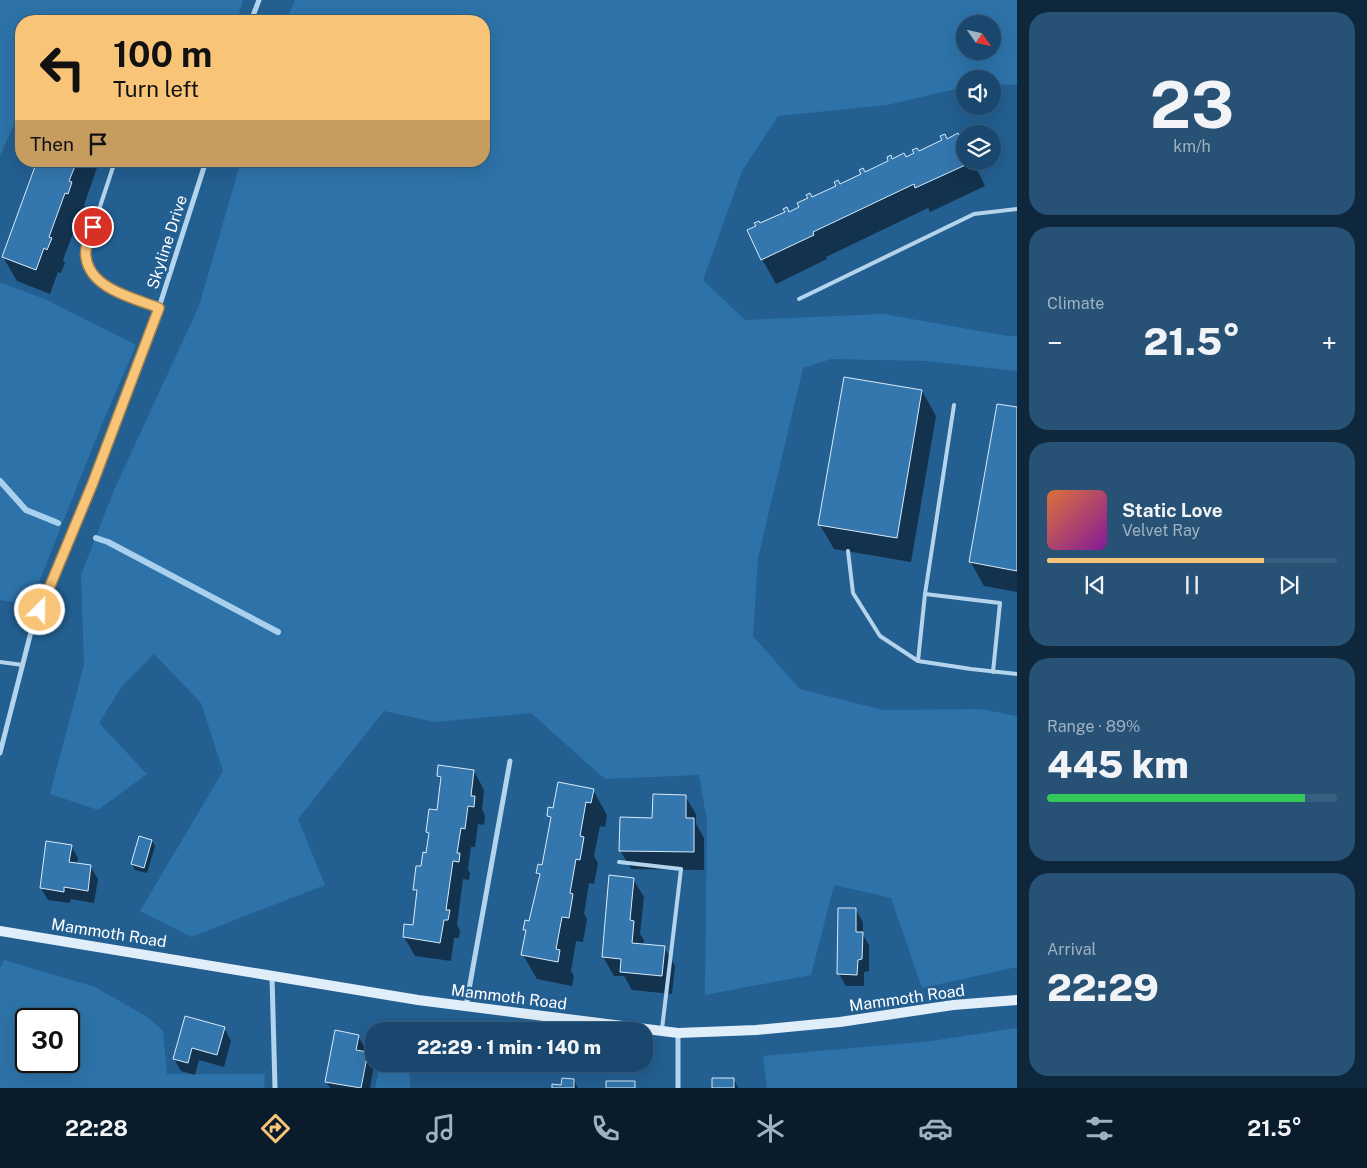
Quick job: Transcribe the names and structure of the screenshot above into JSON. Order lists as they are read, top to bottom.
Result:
{
  "streets": {
    "main road": ["Mammoth Road"],
    "street": ["Skyline Drive"]
  },
  "north": "bottom right",
  "page": {
    "tile": [
      ["23", "km/h"],
      "Climate",
      ["Range · 89%", "445 km"],
      ["Arrival", "22:29"]
    ],
    "turn": ["100 m", "Turn left"],
    "then": "Then",
    "heat": ["−", "21.5°", "+"],
    "song": ["Static Love", "Velvet Ray"],
    "limit": "30",
    "trip": "22:29 · 1 min · 140 m",
    "tabs": ["22:28", "21.5°"]
  }
}
